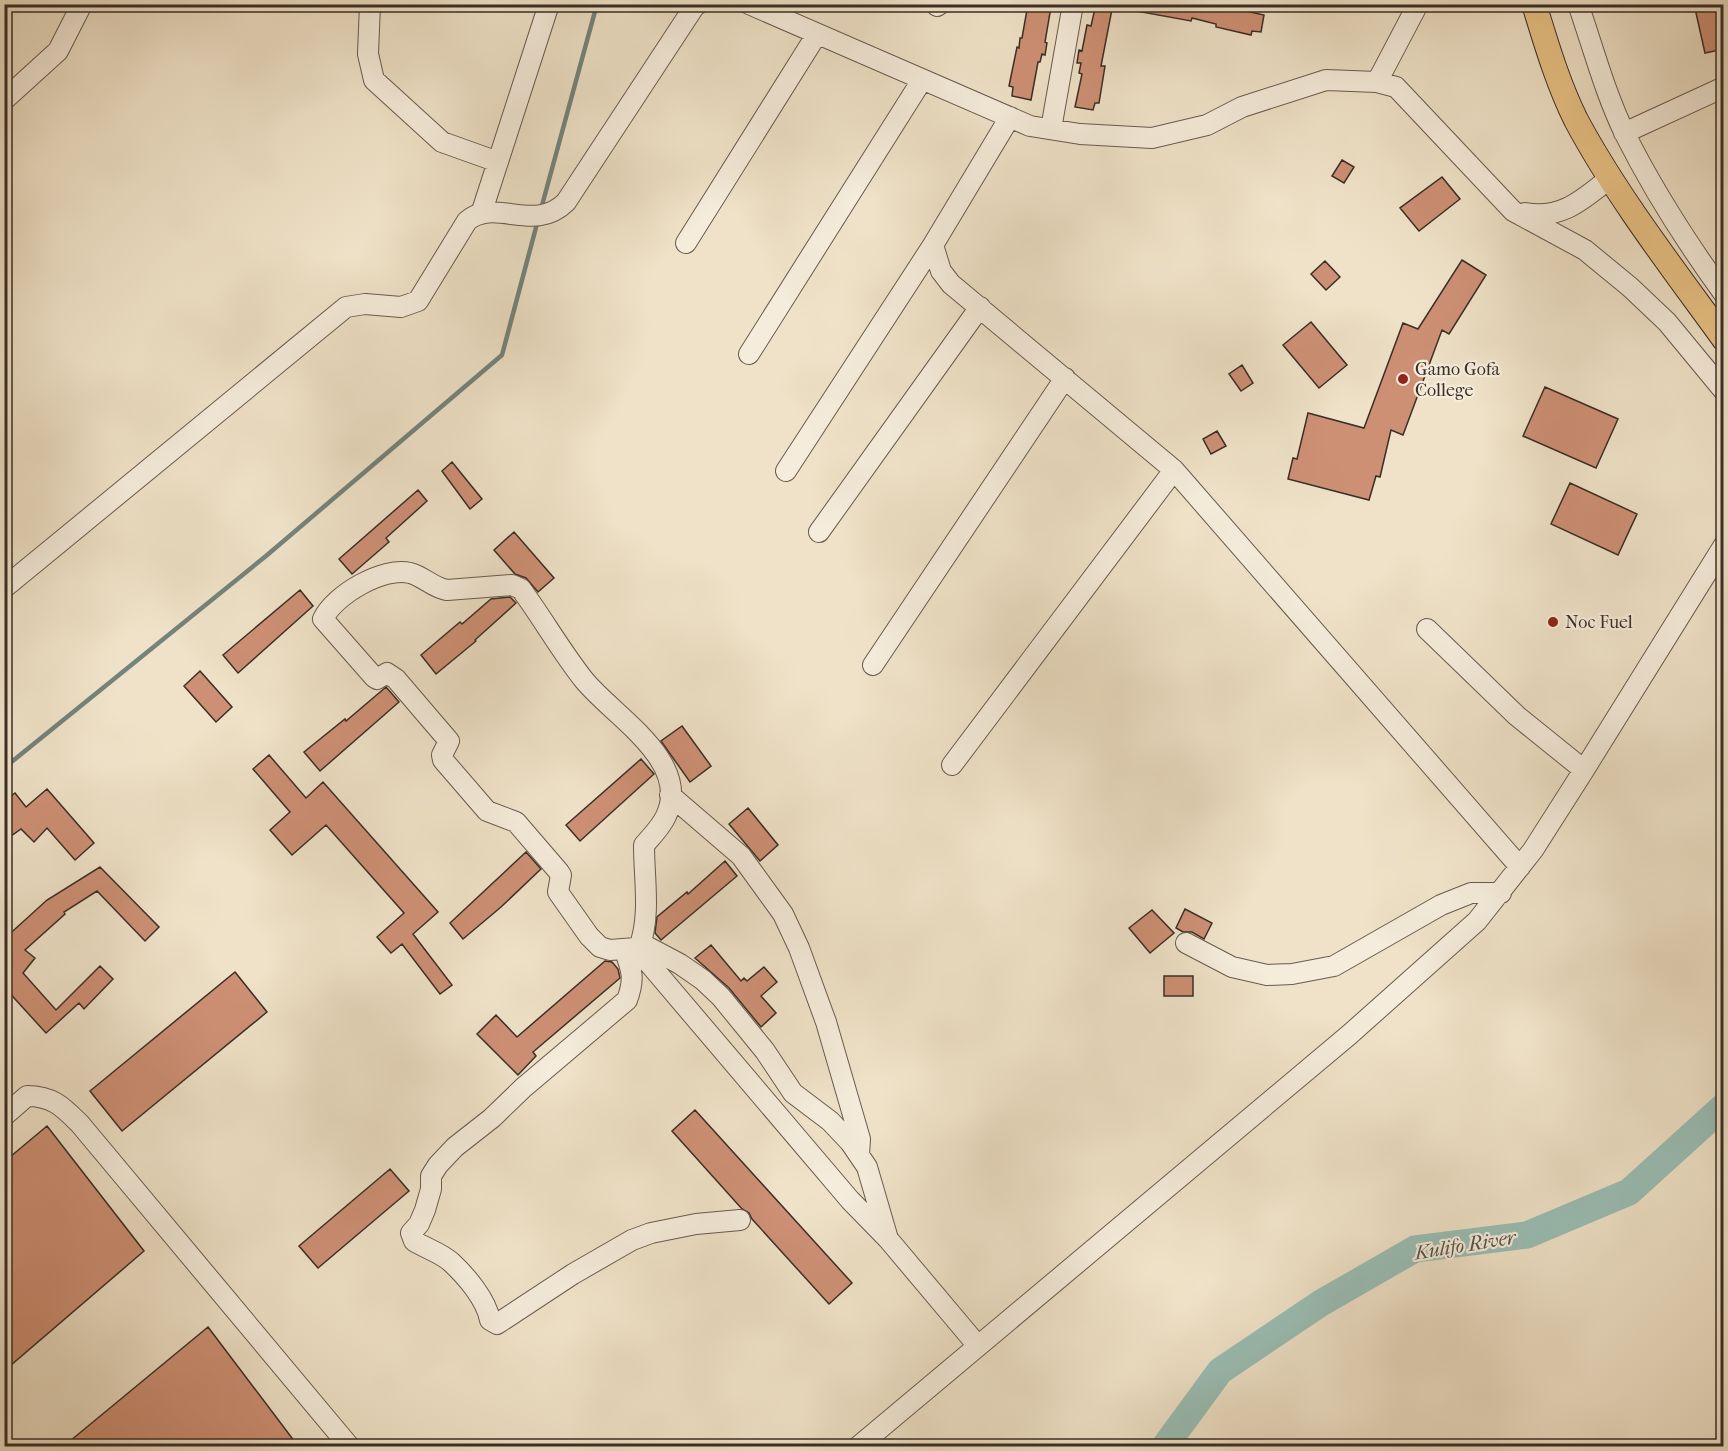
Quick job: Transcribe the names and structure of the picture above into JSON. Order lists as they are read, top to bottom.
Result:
{
  "water": ["Kulifo River"],
  "places": ["Gamo Gofa College", "Noc Fuel"]
}
